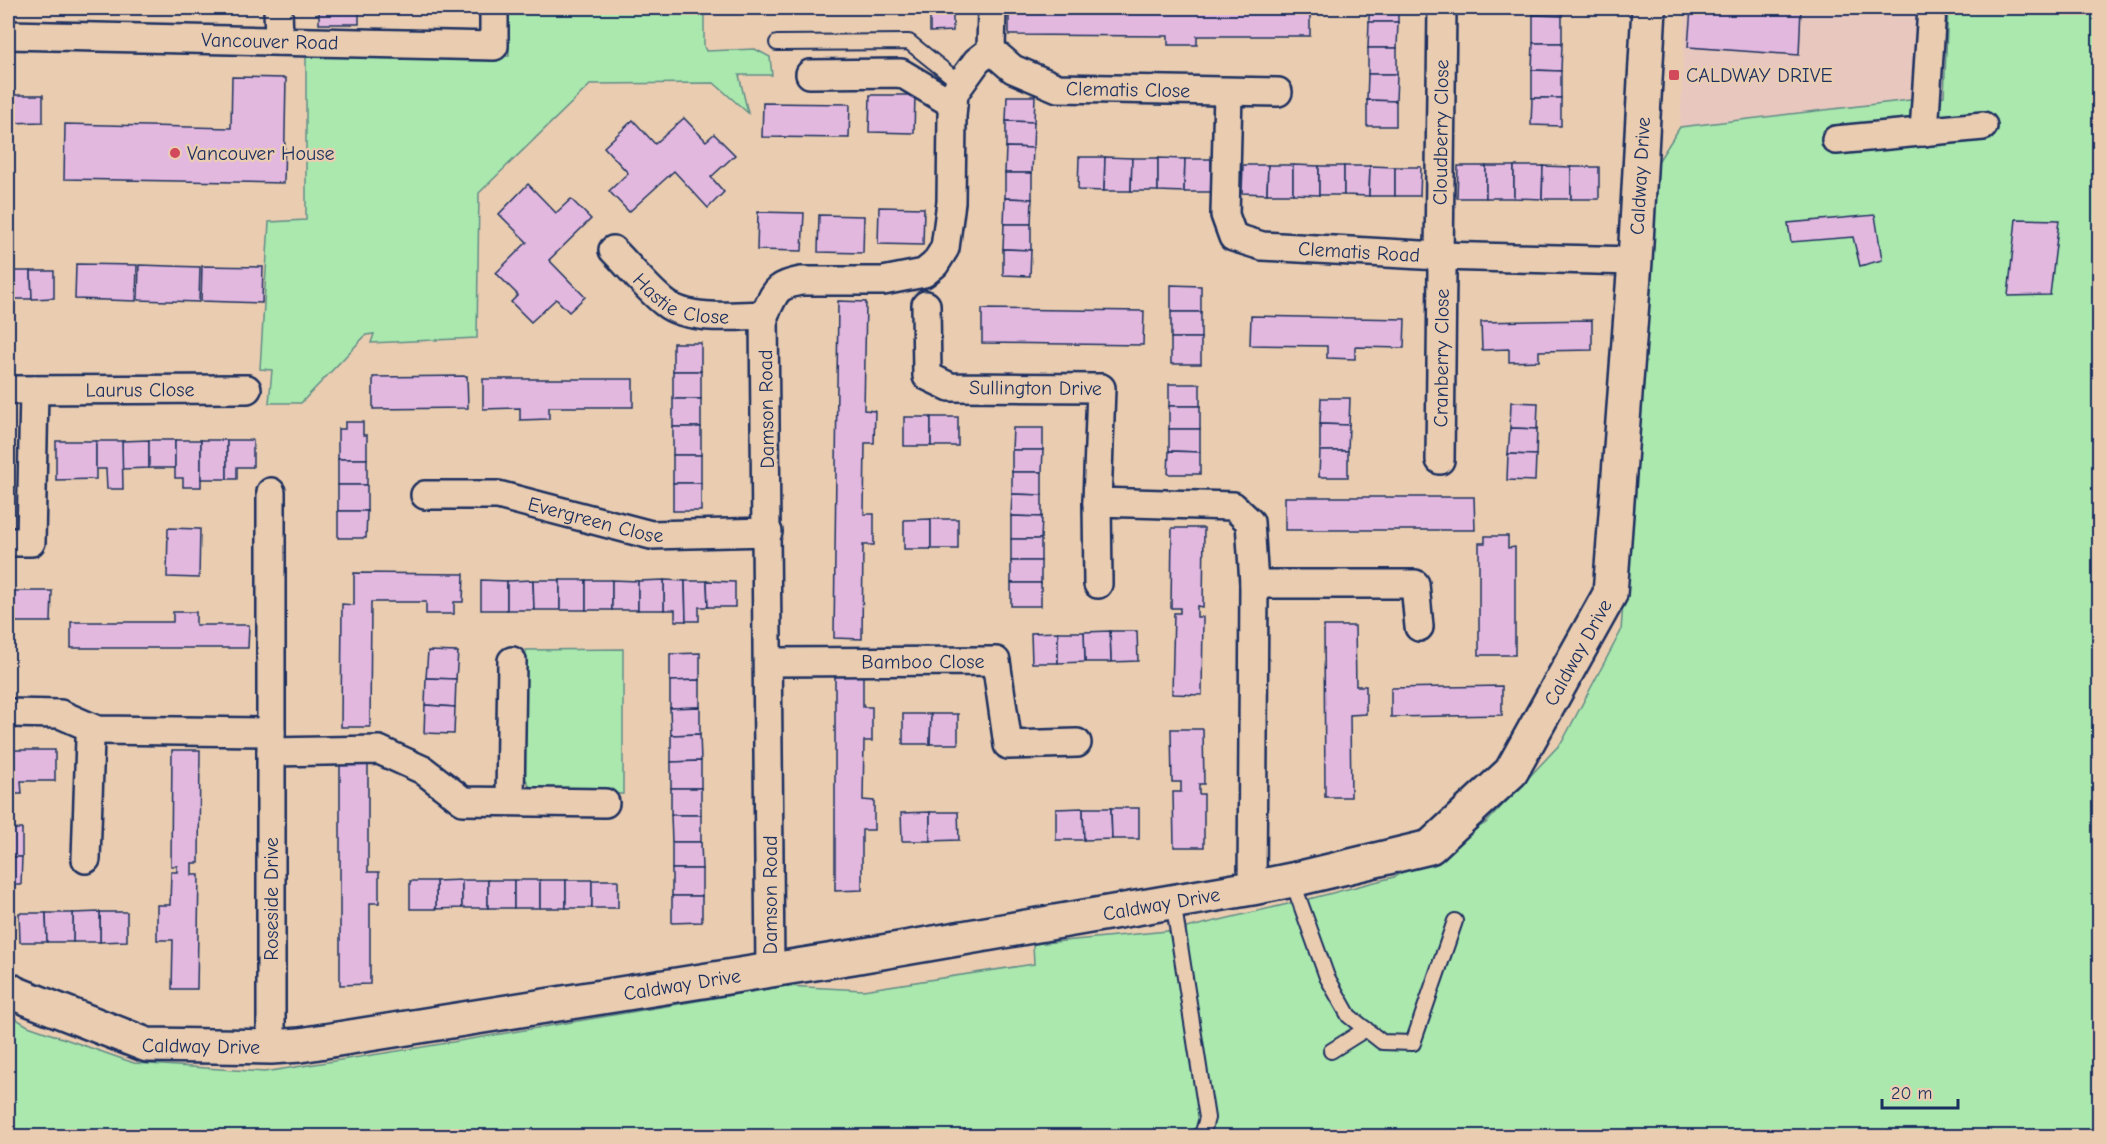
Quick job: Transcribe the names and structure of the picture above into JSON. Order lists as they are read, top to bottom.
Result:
{
  "streets": {
    "street": [
      "Vancouver Road",
      "Clematis Close",
      "Cloudberry Close",
      "Caldway Drive",
      "Clematis Road",
      "Hastie Close",
      "Cranberry Close",
      "Laurus Close",
      "Sullington Drive",
      "Damson Road",
      "Evergreen Close",
      "Bamboo Close",
      "Roseside Drive"
    ]
  },
  "crossings": [
    ["Clematis Close", "Clematis Road"],
    ["Cloudberry Close", "Clematis Road"],
    ["Cloudberry Close", "Cranberry Close"],
    ["Caldway Drive", "Clematis Road"],
    ["Caldway Drive", "Damson Road"],
    ["Caldway Drive", "Roseside Drive"],
    ["Clematis Road", "Cranberry Close"],
    ["Hastie Close", "Damson Road"],
    ["Damson Road", "Evergreen Close"],
    ["Damson Road", "Bamboo Close"]
  ],
  "places": {
    "transit": ["CALDWAY DRIVE"],
    "other": ["Vancouver House"]
  },
  "scale_bar": "20 m"
}
